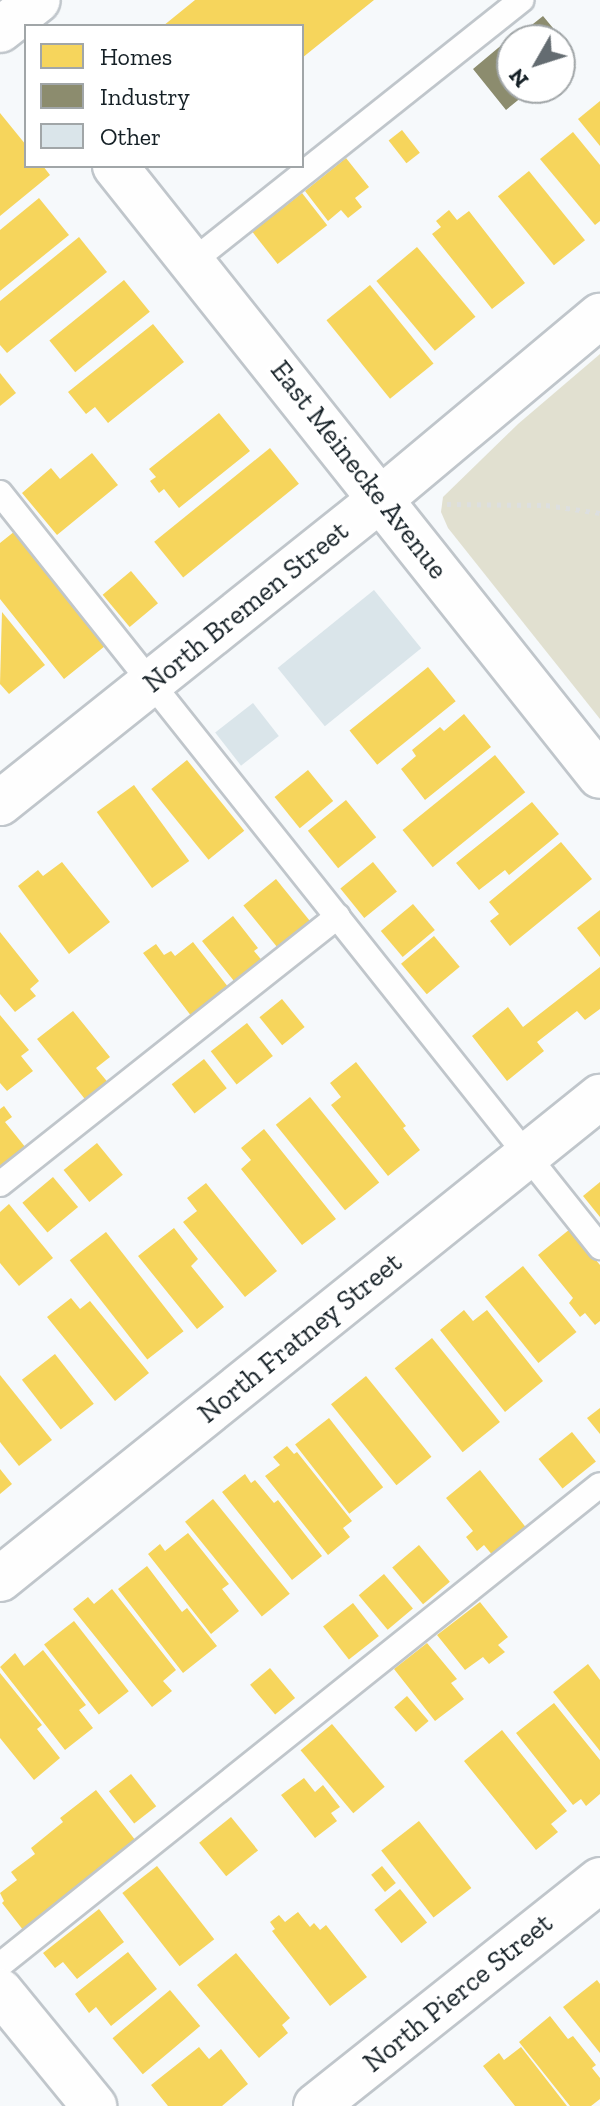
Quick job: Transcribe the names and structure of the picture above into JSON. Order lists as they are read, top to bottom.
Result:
{
  "streets": {
    "street": [
      "East Meinecke Avenue",
      "North Bremen Street",
      "North Fratney Street",
      "North Pierce Street"
    ]
  },
  "crossings": [
    ["East Meinecke Avenue", "North Bremen Street"]
  ],
  "legend": ["Homes", "Industry", "Other"],
  "north": "bottom left"
}
